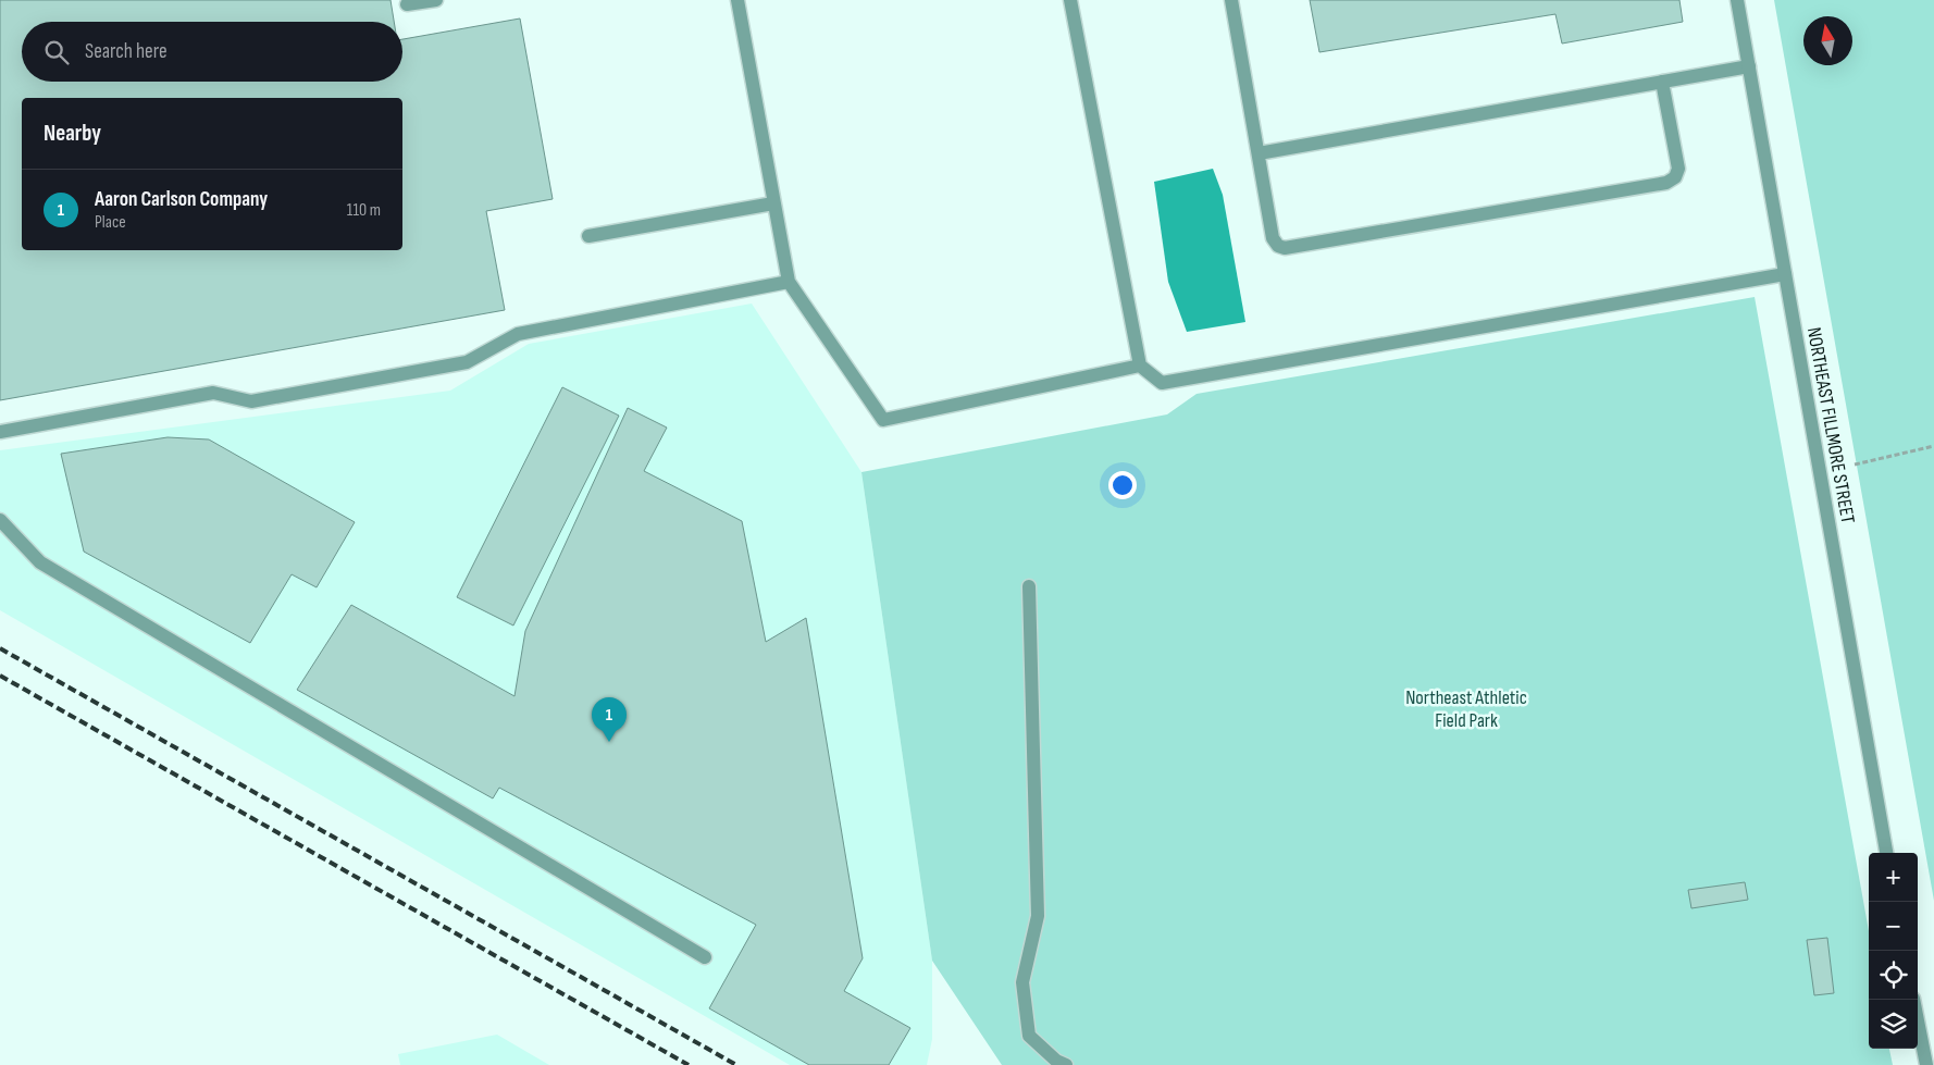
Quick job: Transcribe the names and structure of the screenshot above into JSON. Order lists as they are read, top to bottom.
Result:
{
  "streets": {
    "street": ["NORTHEAST FILLMORE STREET"]
  },
  "parks": ["Northeast Athletic Field Park"],
  "north": "top",
  "page": {
    "search": "Search here",
    "heading": "Nearby",
    "list": [
      {
        "mark": "1",
        "name": "Aaron Carlson Company",
        "note": "Place",
        "value": "110 m"
      }
    ],
    "pins": "1",
    "map_buttons": ["+", "−"]
  }
}
